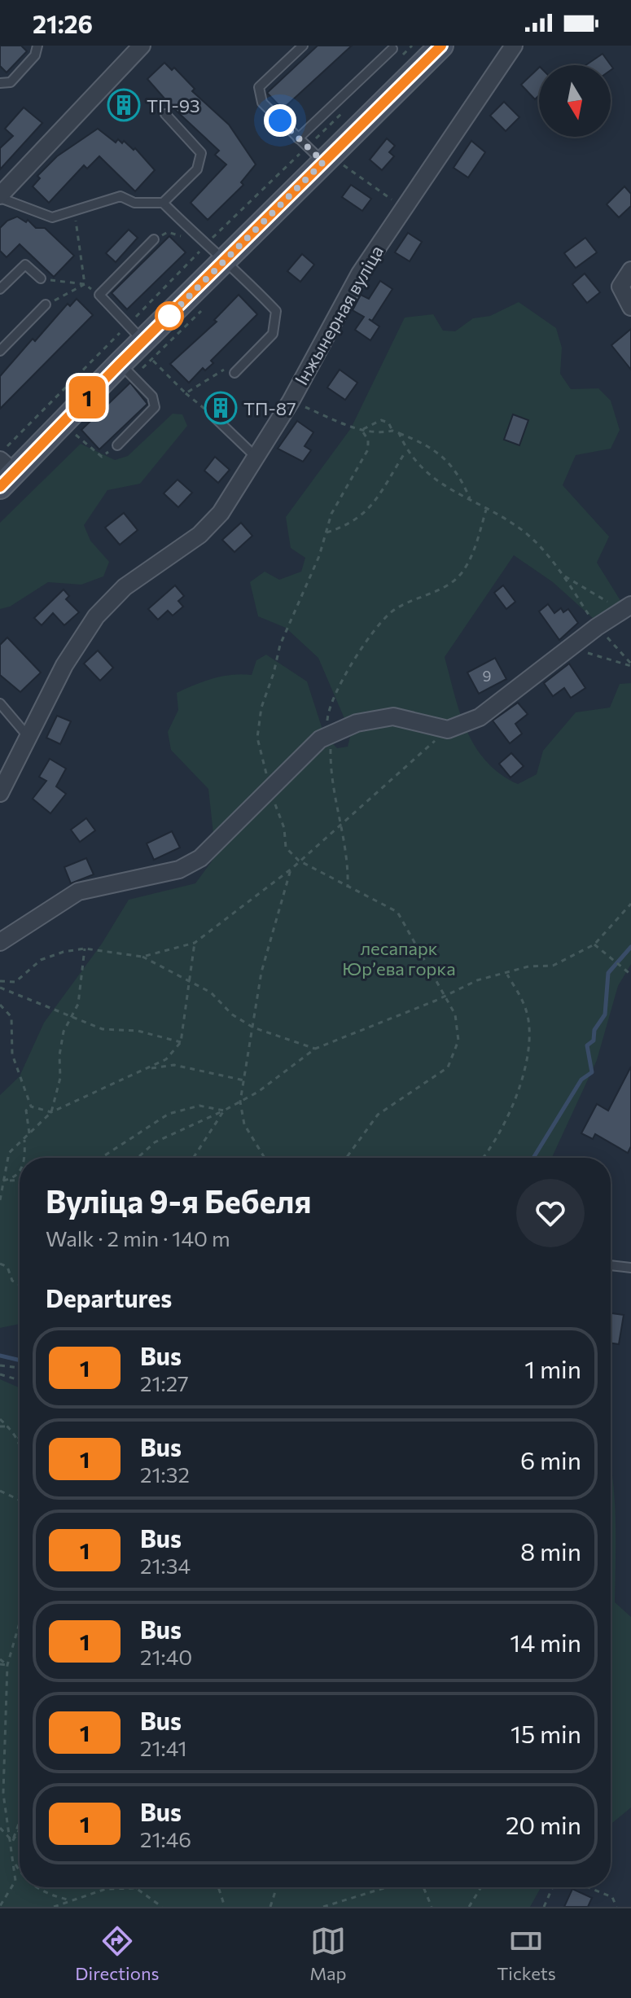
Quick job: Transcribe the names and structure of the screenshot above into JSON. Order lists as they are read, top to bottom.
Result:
{
  "streets": {
    "street": ["Інжынерная вуліца"]
  },
  "parks": ["лесапарк Юрʼева горка"],
  "places": {
    "building": ["ТП-93", "ТП-87"]
  },
  "lines": ["bus line 1"],
  "house_numbers": ["9"],
  "north": "bottom",
  "page": {
    "status": "21:26",
    "on_map": "1",
    "heading": [
      ["Вуліца 9-я Бебеля", "Walk · 2 min · 140 m"],
      "Departures"
    ],
    "list": [
      {
        "mark": "1",
        "name": "Bus",
        "note": "21:27",
        "value": "1 min"
      },
      {
        "mark": "1",
        "name": "Bus",
        "note": "21:32",
        "value": "6 min"
      },
      {
        "mark": "1",
        "name": "Bus",
        "note": "21:34",
        "value": "8 min"
      },
      {
        "mark": "1",
        "name": "Bus",
        "note": "21:40",
        "value": "14 min"
      },
      {
        "mark": "1",
        "name": "Bus",
        "note": "21:41",
        "value": "15 min"
      },
      {
        "mark": "1",
        "name": "Bus",
        "note": "21:46",
        "value": "20 min"
      }
    ],
    "tabs": ["Directions", "Map", "Tickets"]
  }
}
